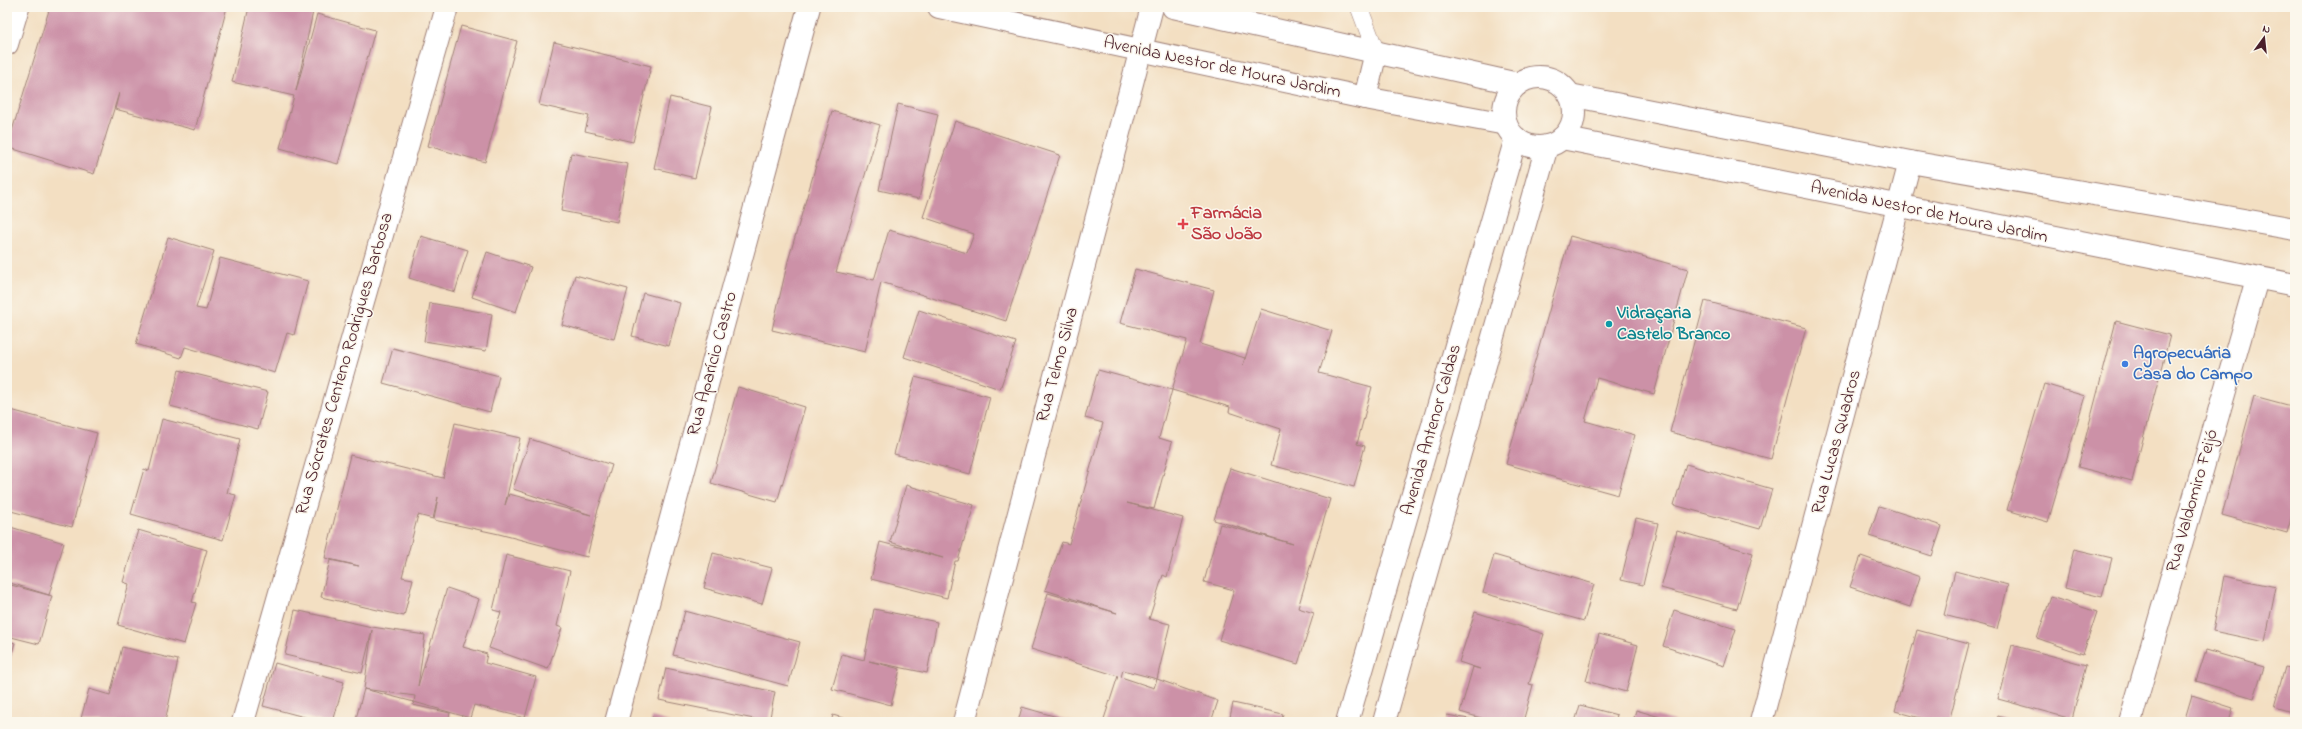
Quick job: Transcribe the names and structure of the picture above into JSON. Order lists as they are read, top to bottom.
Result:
{
  "streets": {
    "street": [
      "Avenida Nestor de Moura Jardim",
      "Rua Sócrates Centeno Rodrigues Barbosa",
      "Rua Aparício Castro",
      "Rua Telmo Silva",
      "Avenida Antenor Caldas",
      "Rua Lucas Quadros",
      "Rua Valdomiro Feijó"
    ]
  },
  "crossings": [
    ["Avenida Nestor de Moura Jardim", "Rua Telmo Silva"],
    ["Avenida Nestor de Moura Jardim", "Avenida Antenor Caldas"],
    ["Avenida Nestor de Moura Jardim", "Rua Lucas Quadros"],
    ["Avenida Nestor de Moura Jardim", "Rua Valdomiro Feijó"]
  ],
  "places": {
    "health": ["Farmácia São João"],
    "other": ["Vidraçaria Castelo Branco", "Agropecuária Casa do Campo"]
  },
  "north": "top"
}
